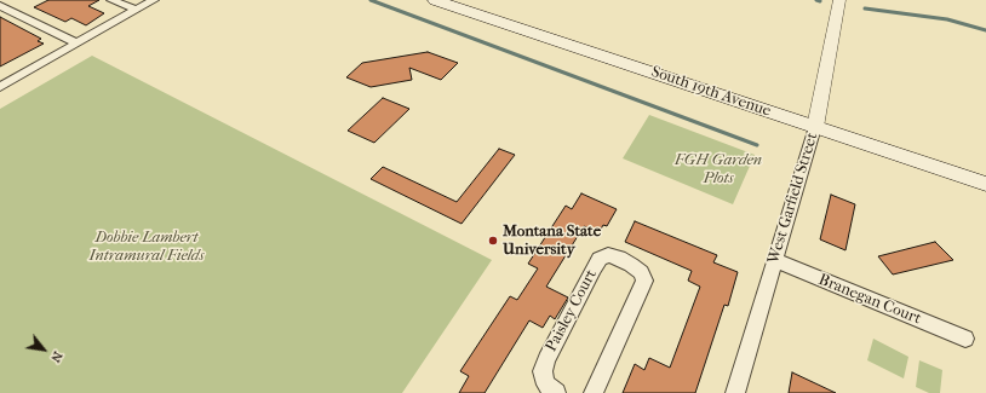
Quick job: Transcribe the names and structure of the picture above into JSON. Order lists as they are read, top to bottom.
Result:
{
  "streets": {
    "main road": ["South 19th Avenue"],
    "street": ["West Garfield Street", "Branegan Court", "Paisley Court"]
  },
  "crossings": [
    ["South 19th Avenue", "West Garfield Street"],
    ["West Garfield Street", "Branegan Court"]
  ],
  "parks": ["FGH Garden Plots", "Dobbie Lambert Intramural Fields"],
  "places": ["Montana State University"],
  "north": "bottom right"
}
